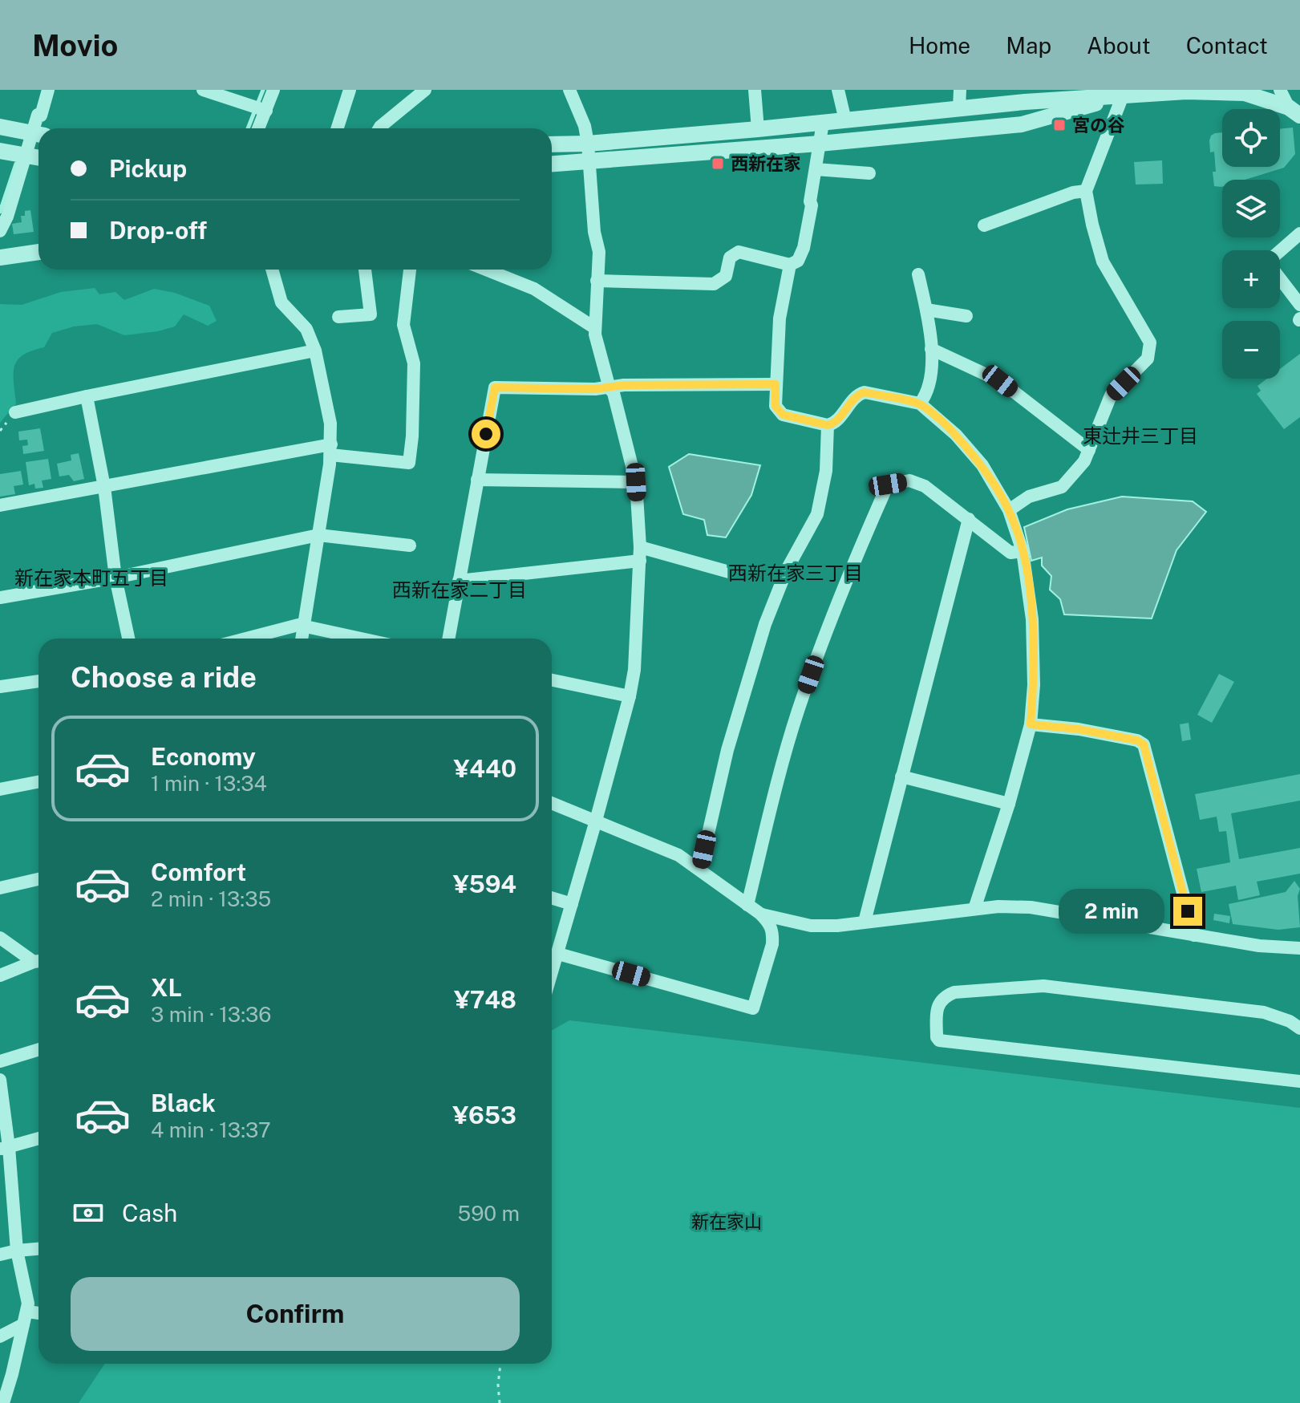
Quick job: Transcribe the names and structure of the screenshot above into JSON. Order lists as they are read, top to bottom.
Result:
{
  "districts": [
    "東辻井三丁目",
    "西新在家三丁目",
    "新在家本町五丁目",
    "西新在家二丁目"
  ],
  "parks": ["新在家山"],
  "places": {
    "transit": ["宮の谷", "西新在家"]
  },
  "page": {
    "header": "Movio",
    "nav": [
      "Home",
      "Map",
      "About",
      "Contact"
    ],
    "map_buttons": ["+", "−"],
    "banner": ["Pickup", "Drop-off"],
    "heading": "Choose a ride",
    "list": [
      {
        "name": "Economy",
        "note": "1 min · 13:34",
        "value": "¥440"
      },
      {
        "name": "Comfort",
        "note": "2 min · 13:35",
        "value": "¥594"
      },
      {
        "name": "XL",
        "note": "3 min · 13:36",
        "value": "¥748"
      },
      {
        "name": "Black",
        "note": "4 min · 13:37",
        "value": "¥653"
      }
    ],
    "bubble": "2 min",
    "pay": ["Cash", "590 m"],
    "buttons": "Confirm"
  }
}
